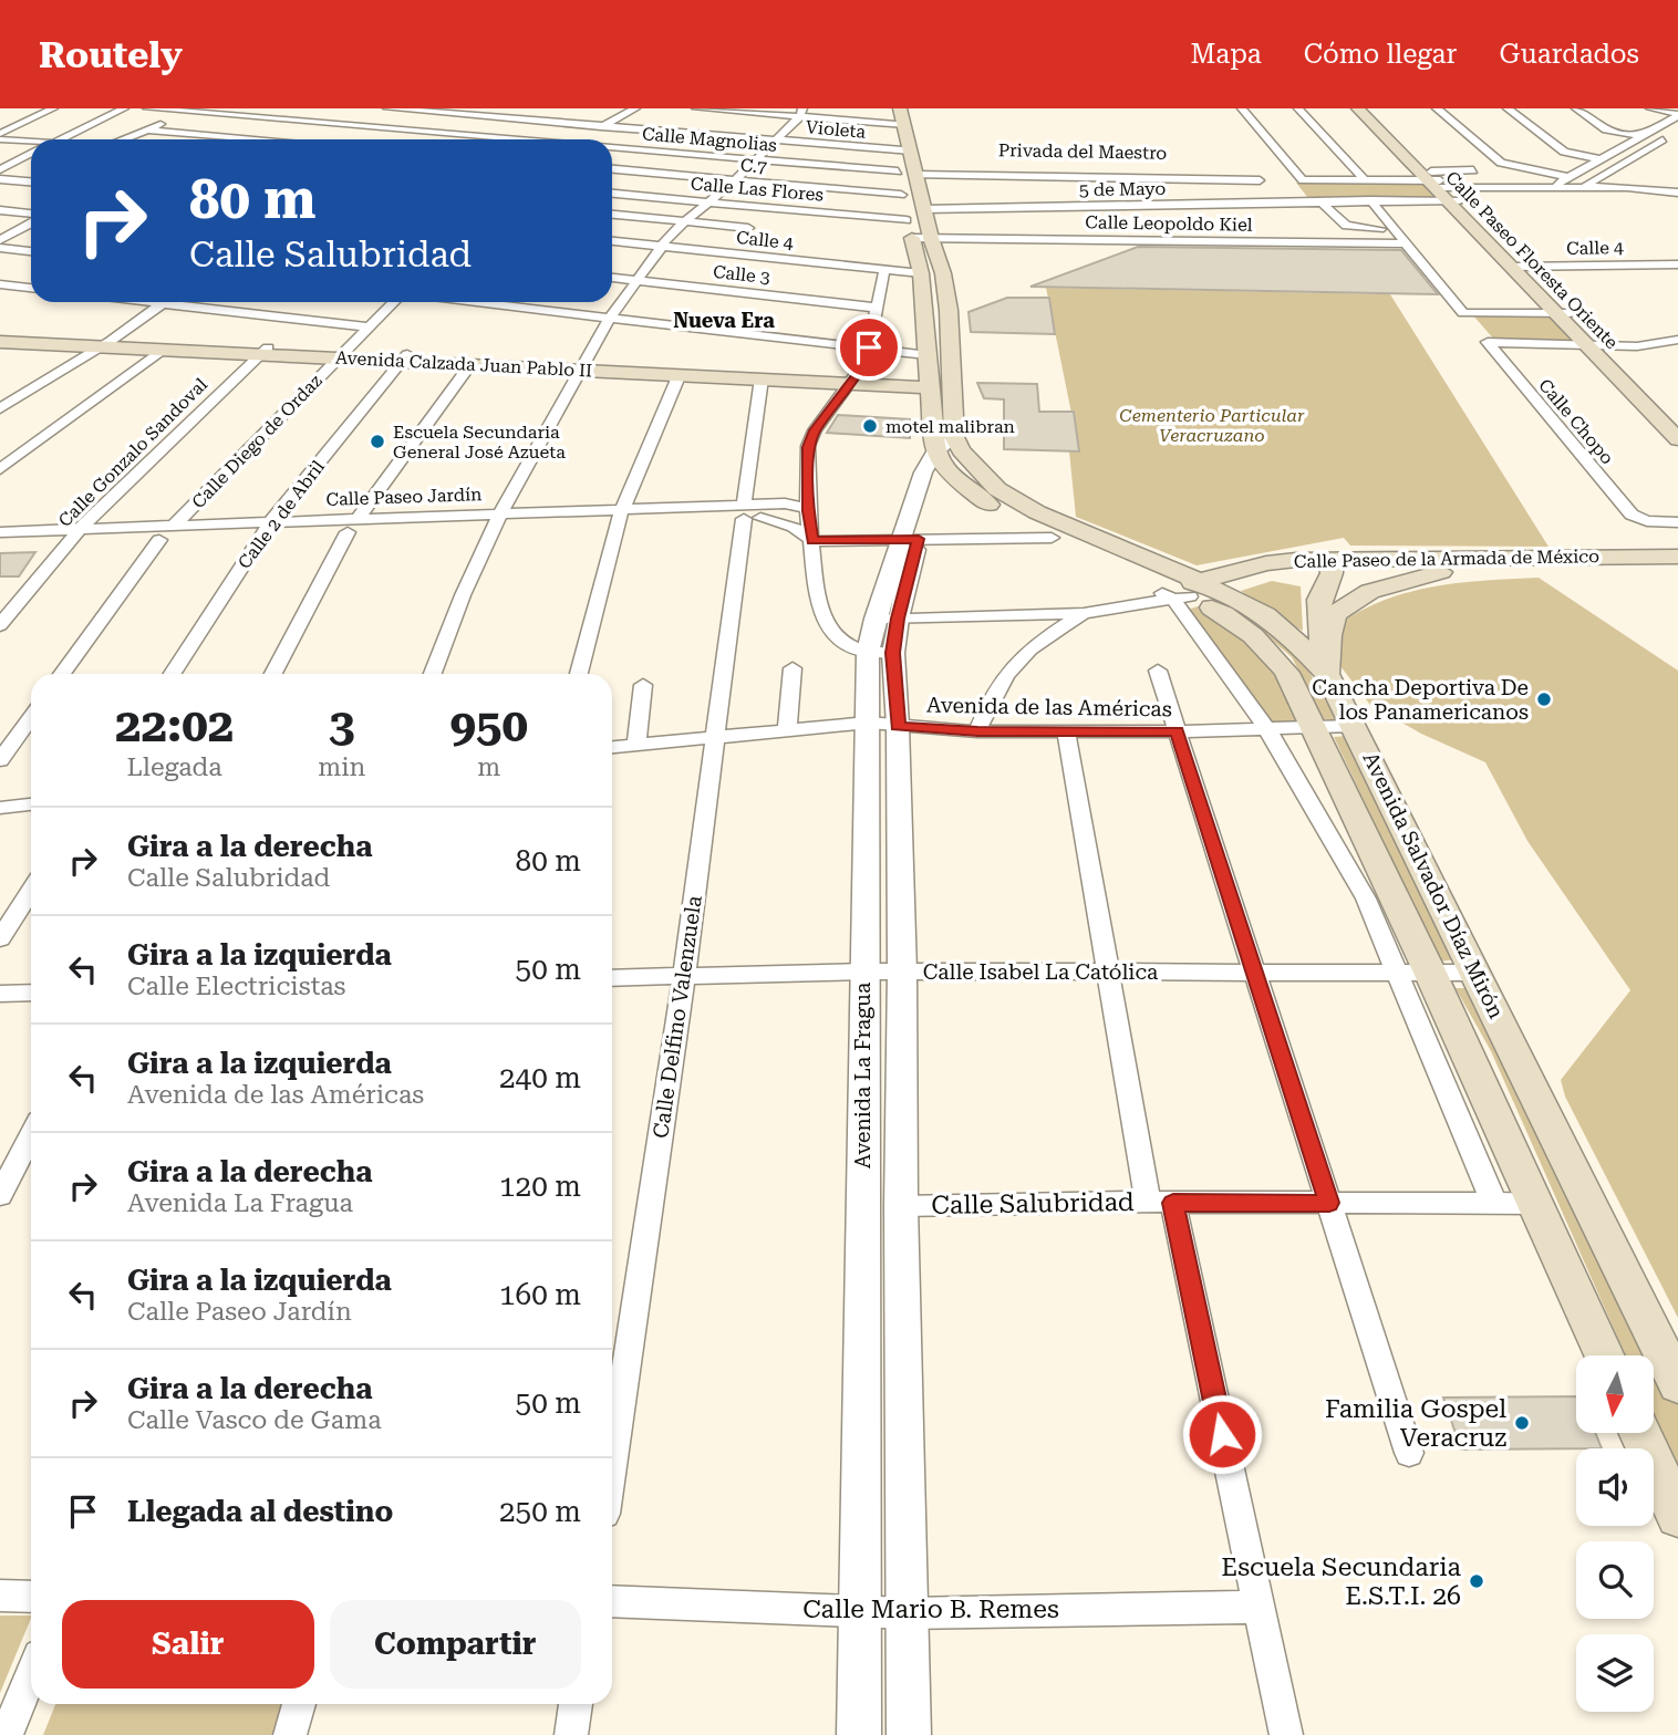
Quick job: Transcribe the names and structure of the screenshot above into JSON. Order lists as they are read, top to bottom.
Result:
{
  "streets": {
    "main road": [
      "Calle Paseo Floresta Oriente",
      "Avenida Calzada Juan Pablo II",
      "Calle Paseo de la Armada de México",
      "Avenida Salvador Díaz Mirón"
    ],
    "street": [
      "Violeta",
      "Calle Magnolias",
      "Privada del Maestro",
      "C.7",
      "Calle Las Flores",
      "5 de Mayo",
      "Calle Leopoldo Kiel",
      "Calle 4",
      "Calle 3",
      "Calle Chopo",
      "Calle Diego de Ordaz",
      "Calle Gonzalo Sandoval",
      "Calle Paseo Jardín",
      "Calle 2 de Abril",
      "Avenida de las Américas",
      "Calle Isabel La Católica",
      "Calle Delfino Valenzuela",
      "Avenida La Fragua",
      "Calle Salubridad",
      "Calle Mario B. Remes"
    ]
  },
  "crossings": [
    ["Violeta", "Privada del Maestro"],
    ["Calle Las Flores", "Calle Leopoldo Kiel"],
    ["5 de Mayo", "Calle Leopoldo Kiel"],
    ["5 de Mayo", "Calle Paseo Floresta Oriente"],
    ["Calle 4", "Calle Paseo Floresta Oriente"],
    ["Calle Paseo Floresta Oriente", "Calle Chopo"],
    ["Avenida Calzada Juan Pablo II", "Calle Diego de Ordaz"],
    ["Avenida Calzada Juan Pablo II", "Calle Gonzalo Sandoval"],
    ["Avenida Calzada Juan Pablo II", "Calle Paseo Jardín"],
    ["Avenida Calzada Juan Pablo II", "Calle 2 de Abril"],
    ["Avenida Calzada Juan Pablo II", "Avenida Salvador Díaz Mirón"],
    ["Avenida Calzada Juan Pablo II", "Calle Delfino Valenzuela"],
    ["Avenida Calzada Juan Pablo II", "Avenida La Fragua"],
    ["Calle Diego de Ordaz", "Calle Paseo Jardín"],
    ["Calle Gonzalo Sandoval", "Calle Paseo Jardín"],
    ["Calle Paseo Jardín", "Calle 2 de Abril"],
    ["Calle Paseo Jardín", "Avenida Salvador Díaz Mirón"],
    ["Calle Paseo Jardín", "Calle Delfino Valenzuela"],
    ["Calle Paseo Jardín", "Avenida La Fragua"],
    ["Calle Paseo de la Armada de México", "Avenida Salvador Díaz Mirón"],
    ["Avenida de las Américas", "Avenida Salvador Díaz Mirón"],
    ["Avenida de las Américas", "Calle Delfino Valenzuela"],
    ["Avenida de las Américas", "Avenida La Fragua"],
    ["Avenida Salvador Díaz Mirón", "Calle Isabel La Católica"],
    ["Avenida Salvador Díaz Mirón", "Avenida La Fragua"],
    ["Avenida Salvador Díaz Mirón", "Calle Salubridad"],
    ["Calle Isabel La Católica", "Calle Delfino Valenzuela"],
    ["Calle Isabel La Católica", "Avenida La Fragua"],
    ["Avenida La Fragua", "Calle Salubridad"],
    ["Avenida La Fragua", "Calle Mario B. Remes"]
  ],
  "districts": ["Nueva Era"],
  "parks": ["Cementerio Particular Veracruzano"],
  "places": [
    "motel malibran",
    "Escuela Secundaria General José Azueta",
    "Cancha Deportiva De los Panamericanos",
    "Familia Gospel Veracruz",
    "Escuela Secundaria E.S.T.I. 26"
  ],
  "north": "bottom",
  "page": {
    "header": "Routely",
    "nav": ["Mapa", "Cómo llegar", "Guardados"],
    "turn": ["80 m", "Calle Salubridad"],
    "eta": [
      "22:02",
      "Llegada",
      "3",
      "min",
      "950",
      "m"
    ],
    "list": [
      {
        "name": "Gira a la derecha",
        "note": "Calle Salubridad",
        "value": "80 m"
      },
      {
        "name": "Gira a la izquierda",
        "note": "Calle Electricistas",
        "value": "50 m"
      },
      {
        "name": "Gira a la izquierda",
        "note": "Avenida de las Américas",
        "value": "240 m"
      },
      {
        "name": "Gira a la derecha",
        "note": "Avenida La Fragua",
        "value": "120 m"
      },
      {
        "name": "Gira a la izquierda",
        "note": "Calle Paseo Jardín",
        "value": "160 m"
      },
      {
        "name": "Gira a la derecha",
        "note": "Calle Vasco de Gama",
        "value": "50 m"
      },
      {
        "name": "Llegada al destino",
        "value": "250 m"
      }
    ],
    "buttons": ["Salir", "Compartir"]
  }
}
